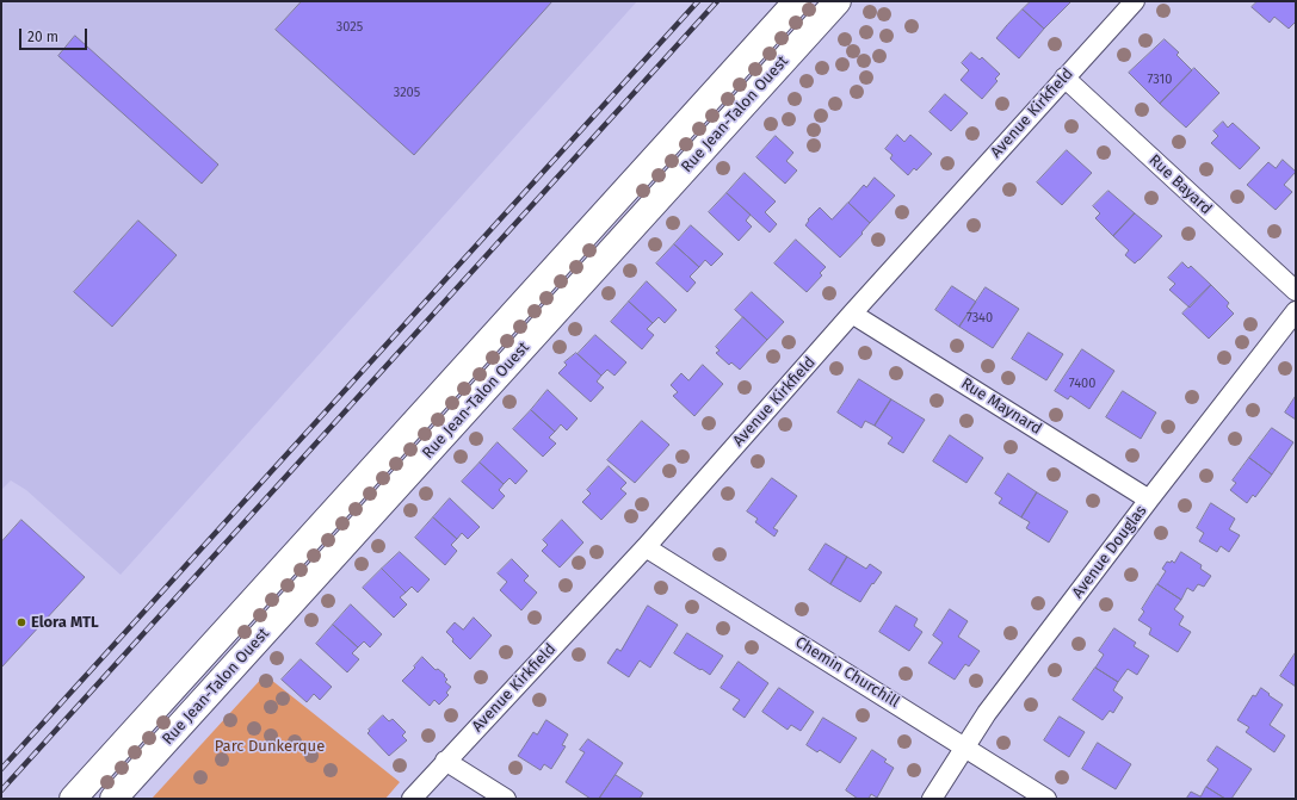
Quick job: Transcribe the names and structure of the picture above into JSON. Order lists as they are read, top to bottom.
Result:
{
  "streets": {
    "main road": ["Rue Jean-Talon Ouest"],
    "street": [
      "Avenue Kirkfield",
      "Rue Bayard",
      "Rue Maynard",
      "Avenue Douglas",
      "Chemin Churchill"
    ]
  },
  "crossings": [
    ["Avenue Kirkfield", "Rue Bayard"],
    ["Avenue Kirkfield", "Rue Maynard"],
    ["Avenue Kirkfield", "Chemin Churchill"],
    ["Rue Maynard", "Avenue Douglas"],
    ["Avenue Douglas", "Chemin Churchill"]
  ],
  "parks": ["Parc Dunkerque"],
  "places": ["Elora MTL"],
  "house_numbers": [
    "3025",
    "7310",
    "3205",
    "7340",
    "7400"
  ],
  "scale_bar": "20 m"
}
